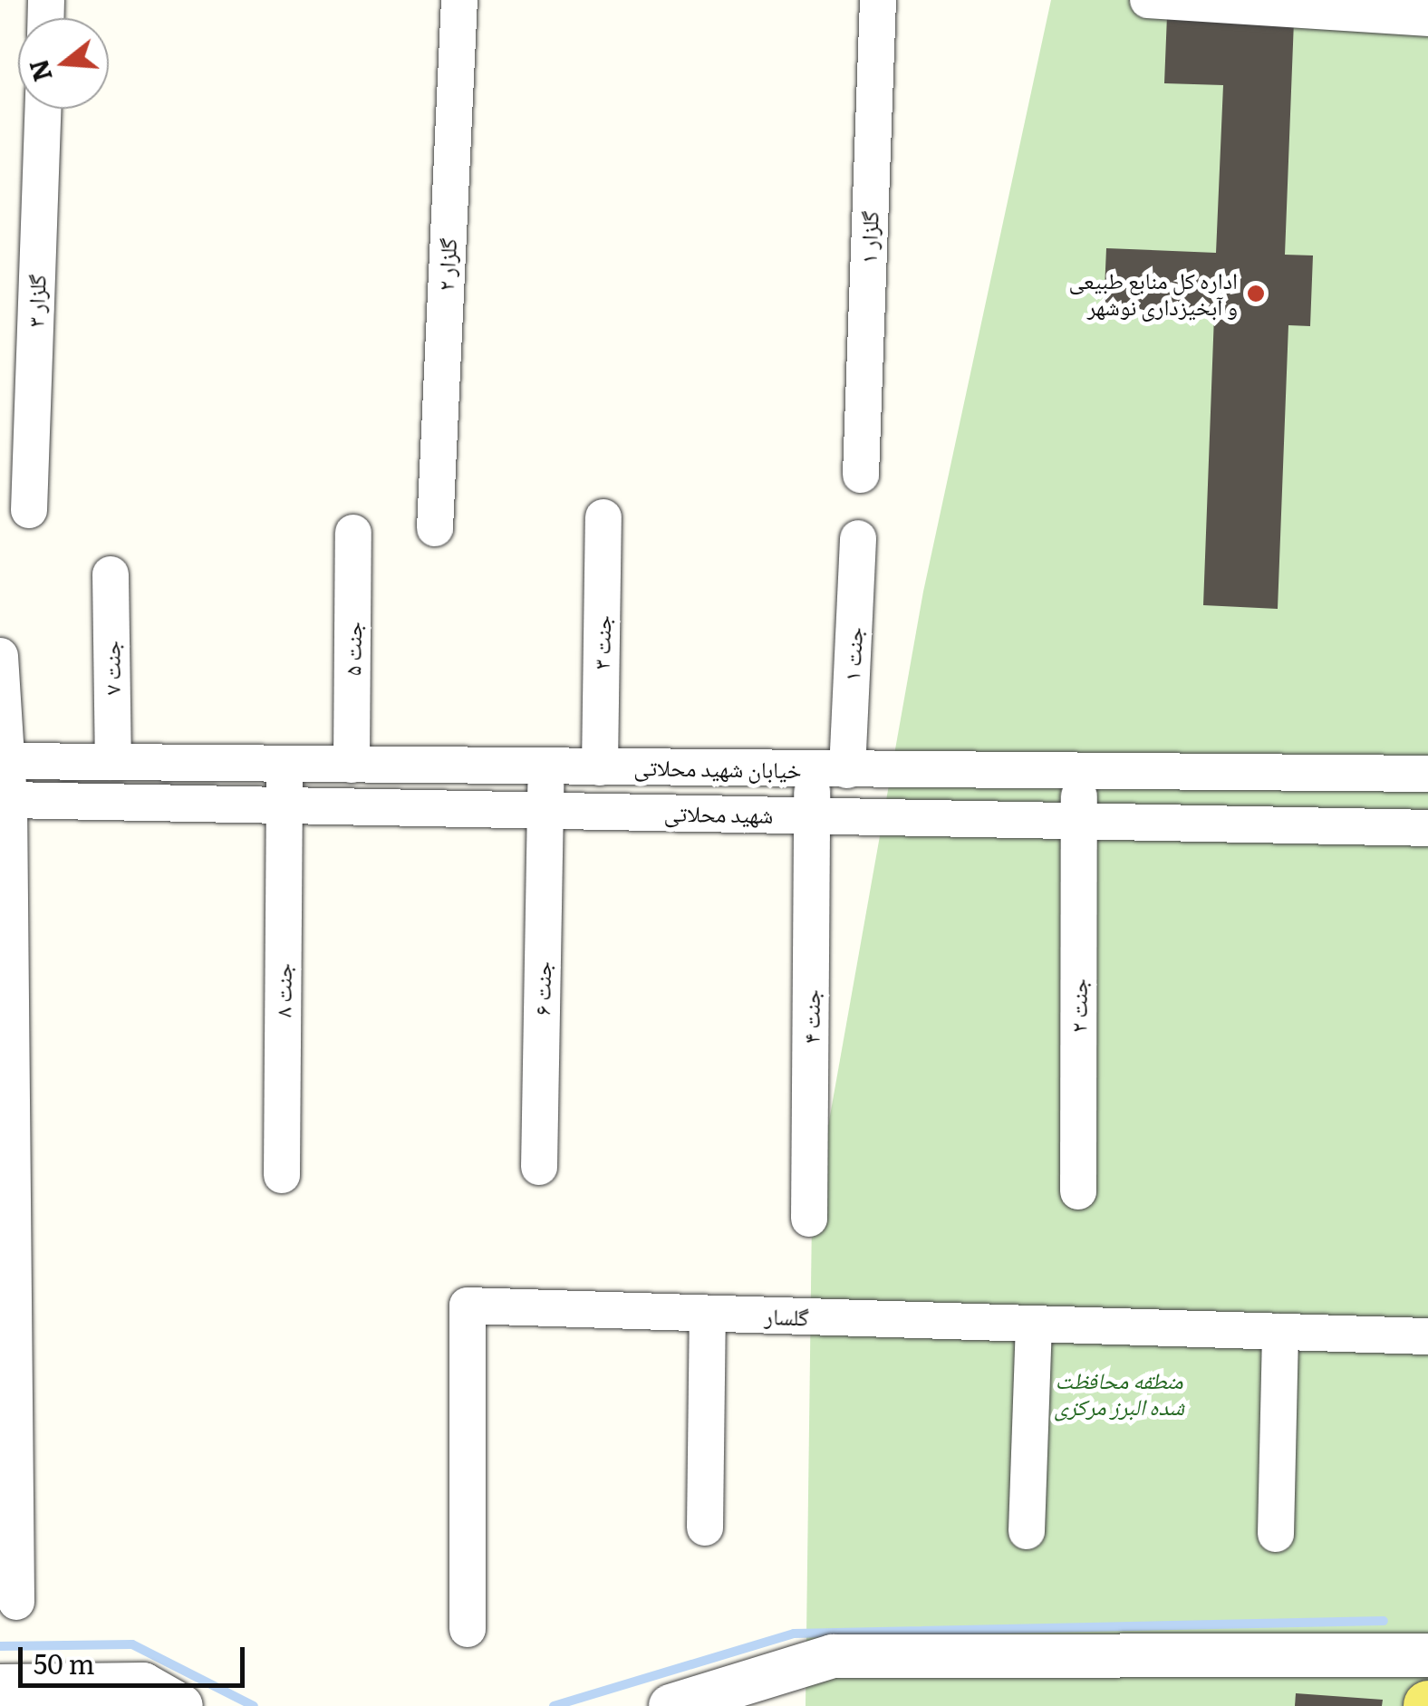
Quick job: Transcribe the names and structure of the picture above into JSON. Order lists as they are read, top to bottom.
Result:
{
  "streets": {
    "street": [
      "گلزار ۱",
      "گلزار ۲",
      "گلزار ۳",
      "جنت ۳",
      "جنت ۵",
      "جنت ۱",
      "جنت ۷",
      "خیابان شهید محلاتی",
      "شهید محلاتی",
      "جنت ۶",
      "جنت ۸",
      "جنت ۲",
      "جنت ۴",
      "گلسار"
    ]
  },
  "crossings": [
    ["جنت ۳", "خیابان شهید محلاتی"],
    ["جنت ۵", "خیابان شهید محلاتی"],
    ["جنت ۱", "خیابان شهید محلاتی"],
    ["جنت ۱", "شهید محلاتی"],
    ["جنت ۱", "جنت ۴"],
    ["جنت ۷", "خیابان شهید محلاتی"],
    ["خیابان شهید محلاتی", "جنت ۶"],
    ["خیابان شهید محلاتی", "جنت ۸"],
    ["خیابان شهید محلاتی", "جنت ۲"],
    ["شهید محلاتی", "جنت ۶"],
    ["شهید محلاتی", "جنت ۸"],
    ["شهید محلاتی", "جنت ۲"],
    ["شهید محلاتی", "جنت ۴"]
  ],
  "parks": ["منطقه محافظت شده البرز مرکزی"],
  "places": ["اداره كل منابع طبيعی و آبخيزداری نوشهر"],
  "scale_bar": "50 m",
  "north": "left"
}
